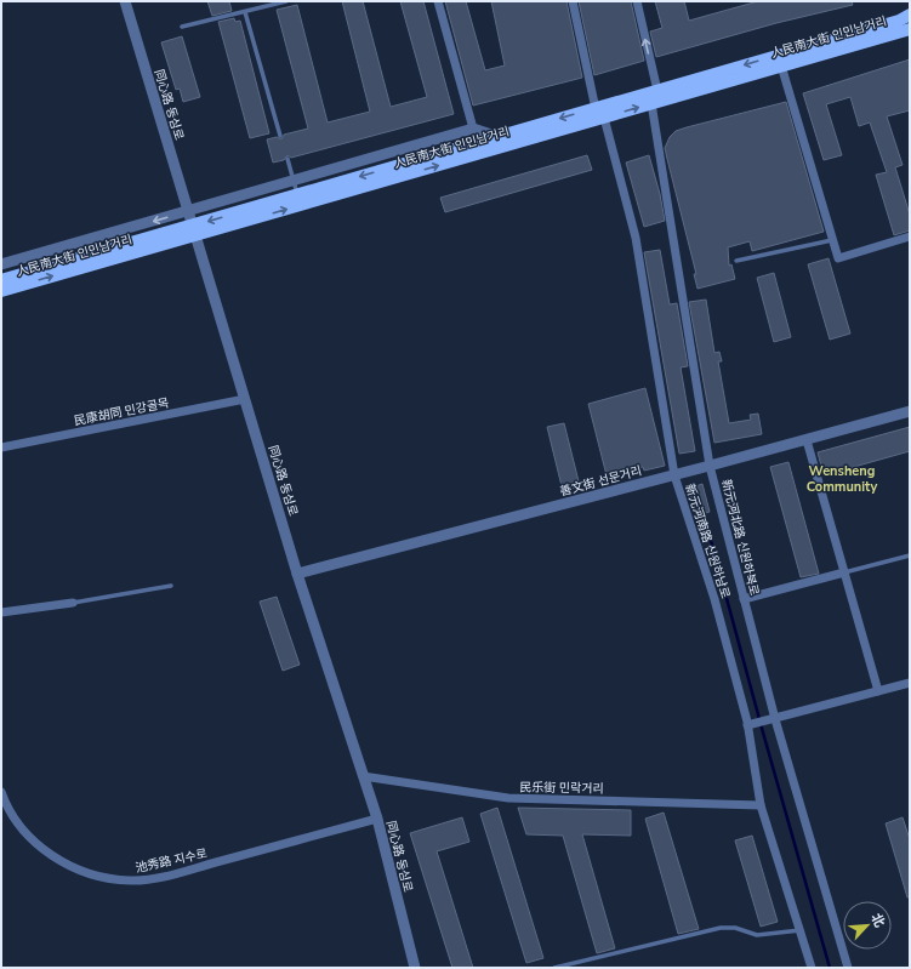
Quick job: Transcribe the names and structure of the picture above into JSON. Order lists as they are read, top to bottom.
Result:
{
  "streets": {
    "main road": ["人民南大街 인민남거리"],
    "street": [
      "同心路 동심로",
      "民康胡同 민강골목",
      "善文街 선문거리",
      "新元河北路 신원하북로",
      "新元河南路 신원하남로",
      "民乐街 민락거리",
      "池秀路 지수로"
    ]
  },
  "crossings": [
    ["人民南大街 인민남거리", "同心路 동심로"],
    ["人民南大街 인민남거리", "新元河北路 신원하북로"],
    ["人民南大街 인민남거리", "新元河南路 신원하남로"],
    ["同心路 동심로", "民康胡同 민강골목"],
    ["同心路 동심로", "善文街 선문거리"],
    ["同心路 동심로", "民乐街 민락거리"],
    ["同心路 동심로", "池秀路 지수로"],
    ["善文街 선문거리", "新元河北路 신원하북로"],
    ["善文街 선문거리", "新元河南路 신원하남로"],
    ["新元河南路 신원하남로", "民乐街 민락거리"]
  ],
  "districts": ["Wensheng Community"],
  "north": "top right"
}
